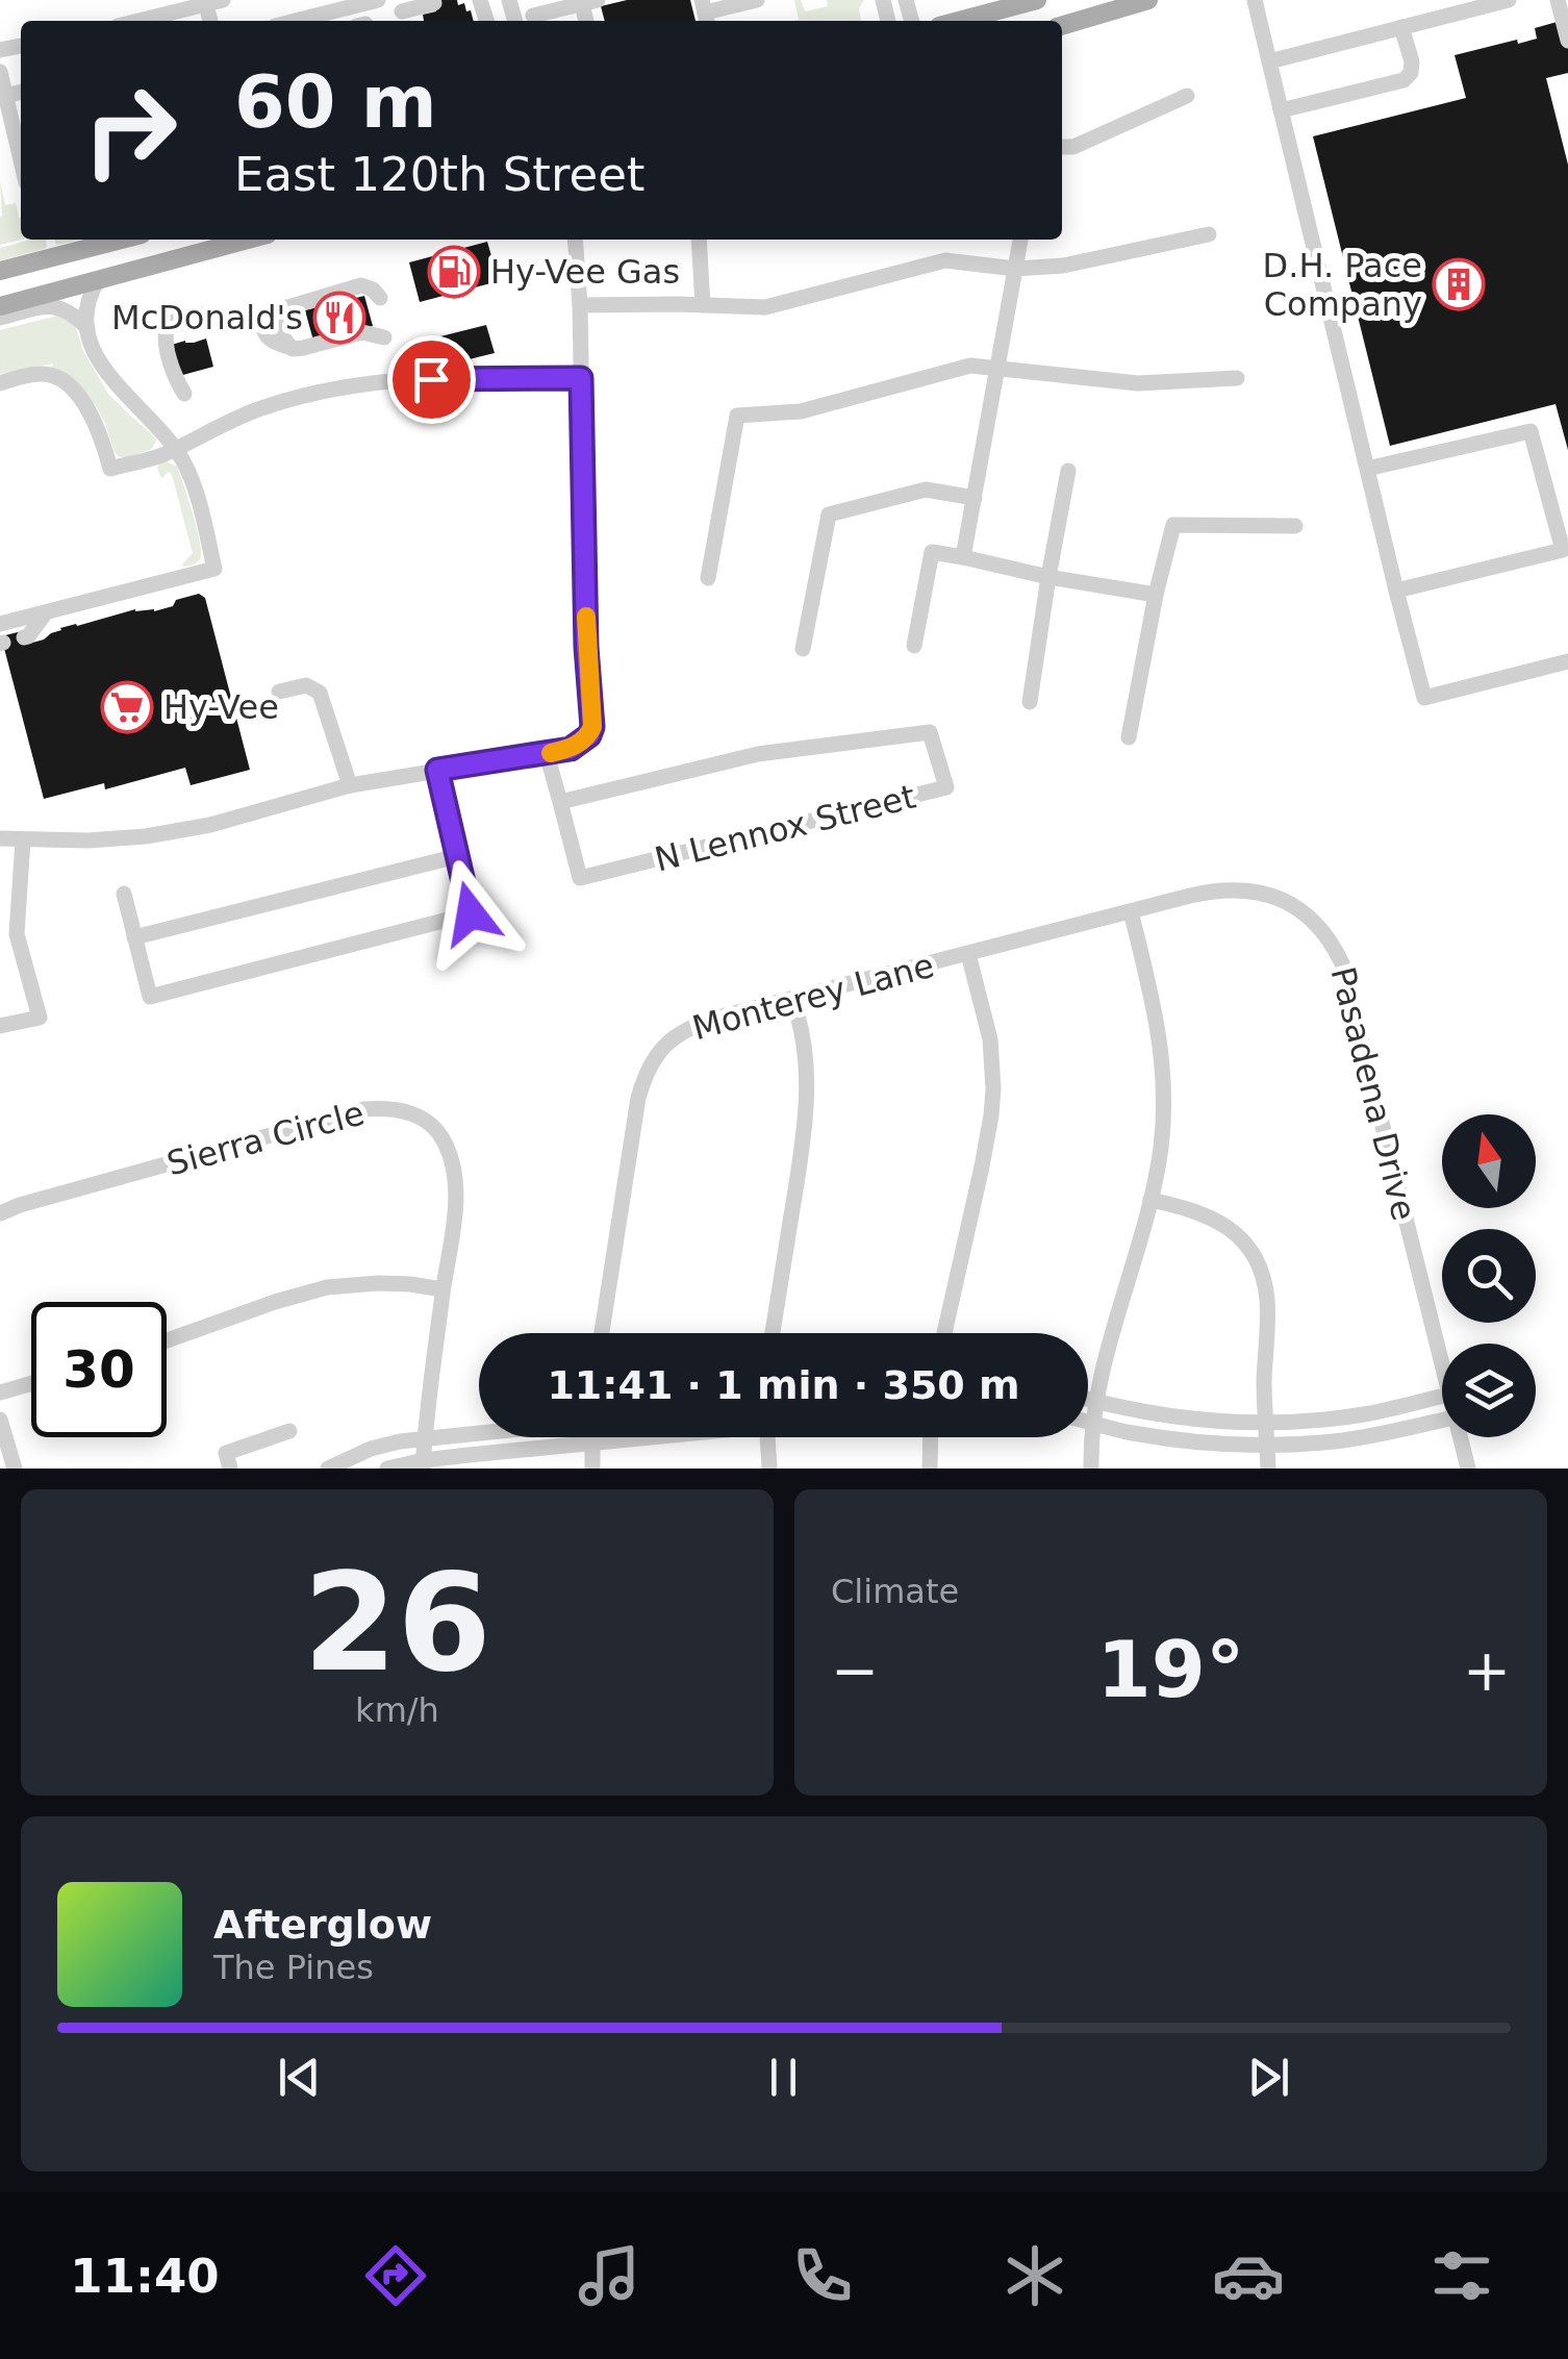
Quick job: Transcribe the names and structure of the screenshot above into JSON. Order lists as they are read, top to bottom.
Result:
{
  "streets": {
    "street": [
      "N Lennox Street",
      "Monterey Lane",
      "Pasadena Drive",
      "Sierra Circle"
    ]
  },
  "crossings": [
    ["Monterey Lane", "Pasadena Drive"]
  ],
  "places": {
    "fuel station": ["Hy-Vee Gas"],
    "building": ["D.H. Pace Company"],
    "restaurant": ["McDonald's"],
    "supermarket": ["Hy-Vee"]
  },
  "north": "top",
  "page": {
    "turn": ["60 m", "East 120th Street"],
    "limit": "30",
    "trip": "11:41 · 1 min · 350 m",
    "tile": [
      ["26", "km/h"],
      "Climate"
    ],
    "heat": ["−", "19°", "+"],
    "song": ["Afterglow", "The Pines"],
    "tabs": "11:40"
  }
}
